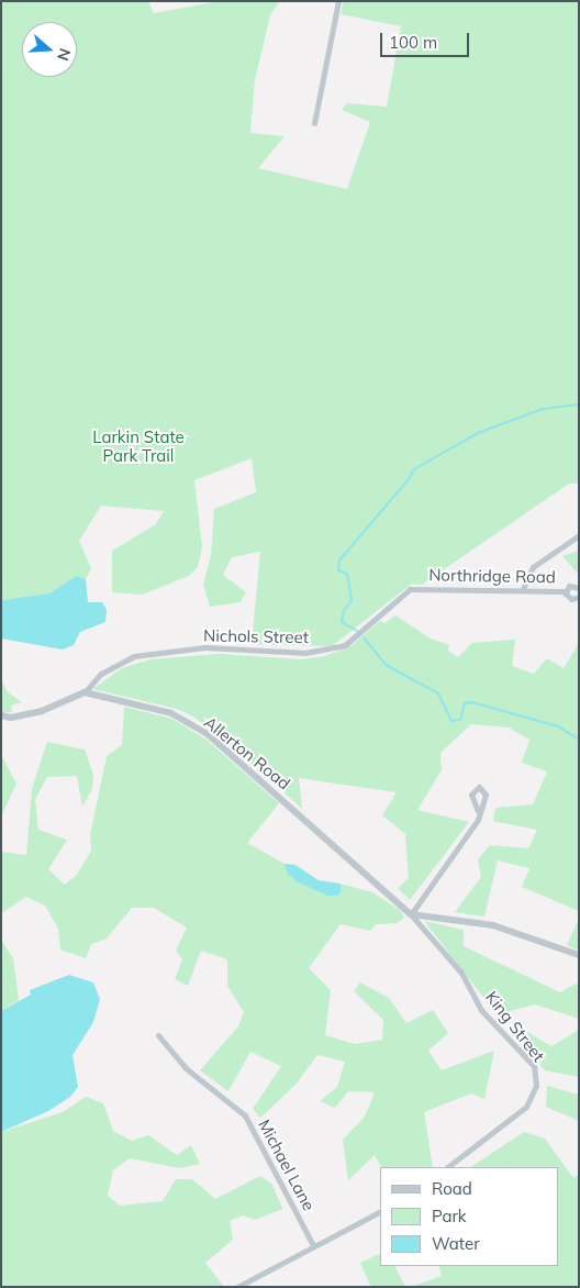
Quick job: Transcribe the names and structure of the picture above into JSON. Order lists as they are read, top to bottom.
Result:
{
  "streets": {
    "street": [
      "Northridge Road",
      "Nichols Street",
      "Allerton Road",
      "King Street",
      "Michael Lane"
    ]
  },
  "crossings": [
    ["Northridge Road", "Nichols Street"],
    ["Nichols Street", "Allerton Road"],
    ["Allerton Road", "King Street"]
  ],
  "parks": ["Larkin State Park Trail"],
  "legend": ["Road", "Park", "Water"],
  "scale_bar": "100 m",
  "north": "right"
}
